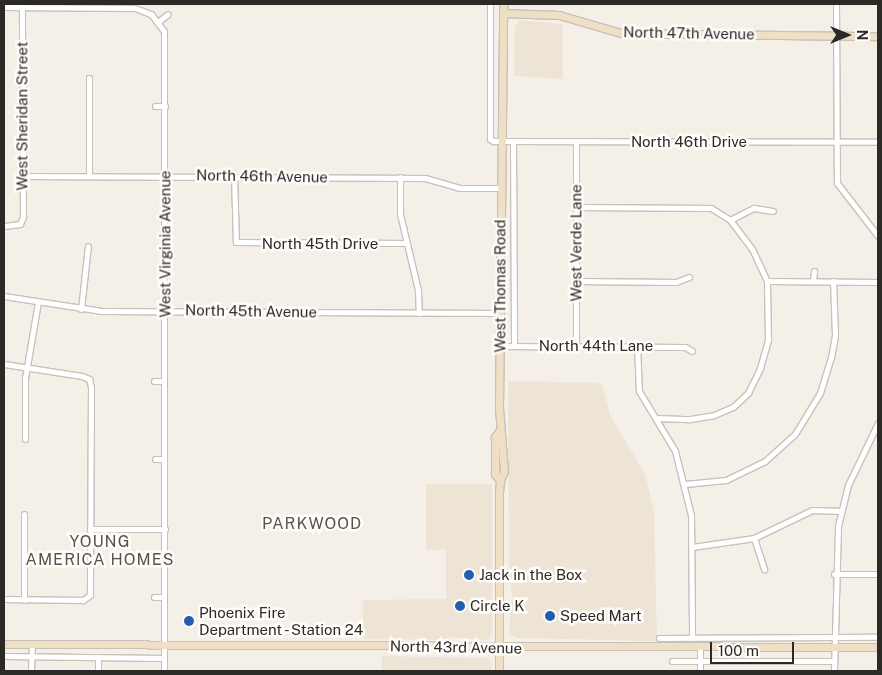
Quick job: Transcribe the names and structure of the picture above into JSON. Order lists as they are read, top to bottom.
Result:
{
  "streets": {
    "main road": ["North 47th Avenue", "West Thomas Road", "North 43rd Avenue"],
    "street": [
      "West Sheridan Street",
      "North 46th Drive",
      "North 46th Avenue",
      "West Verde Lane",
      "West Virginia Avenue",
      "North 45th Drive",
      "North 45th Avenue",
      "North 44th Lane"
    ]
  },
  "crossings": [
    ["North 47th Avenue", "West Thomas Road"],
    ["West Sheridan Street", "North 46th Avenue"],
    ["North 46th Drive", "West Verde Lane"],
    ["North 46th Drive", "West Thomas Road"],
    ["North 46th Avenue", "West Virginia Avenue"],
    ["North 46th Avenue", "North 45th Drive"],
    ["North 46th Avenue", "West Thomas Road"],
    ["West Verde Lane", "North 44th Lane"],
    ["West Virginia Avenue", "North 45th Avenue"],
    ["West Virginia Avenue", "North 43rd Avenue"],
    ["West Thomas Road", "North 45th Avenue"],
    ["West Thomas Road", "North 44th Lane"],
    ["West Thomas Road", "North 43rd Avenue"]
  ],
  "districts": ["PARKWOOD", "YOUNG AMERICA HOMES"],
  "places": [
    "Jack in the Box",
    "Circle K",
    "Speed Mart",
    "Phoenix Fire Department - Station 24"
  ],
  "scale_bar": "100 m",
  "north": "right"
}
